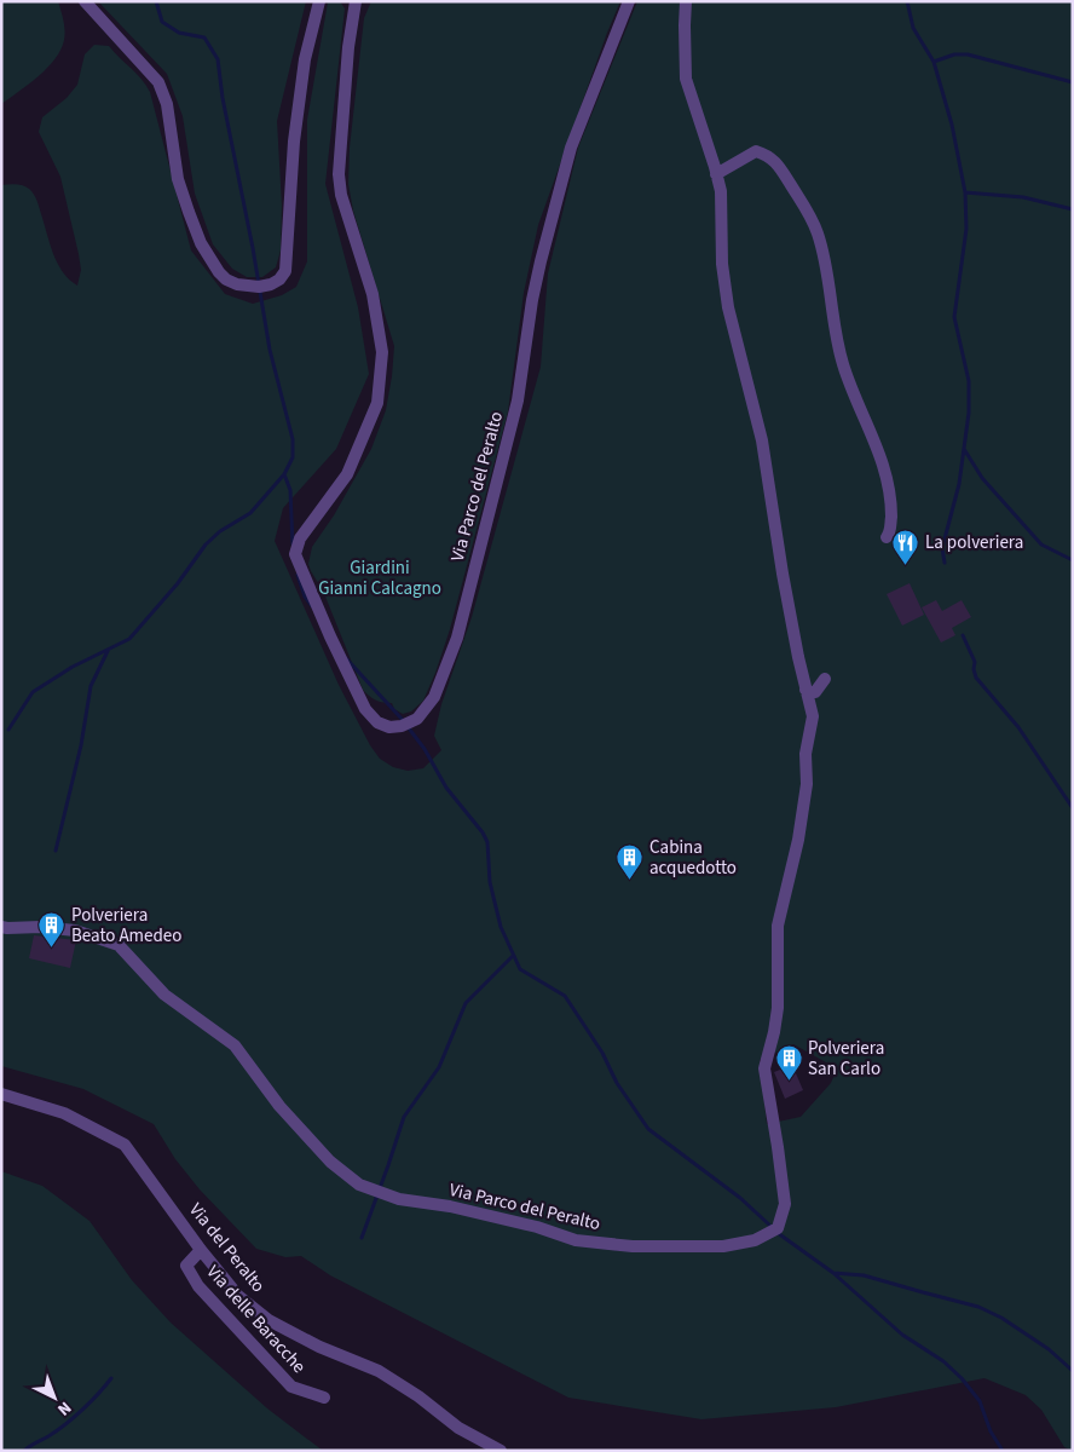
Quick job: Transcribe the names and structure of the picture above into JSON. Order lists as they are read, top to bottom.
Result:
{
  "streets": {
    "street": ["Via Parco del Peralto", "Via del Peralto", "Via delle Baracche"]
  },
  "crossings": [
    ["Via del Peralto", "Via delle Baracche"]
  ],
  "parks": ["Giardini Gianni Calcagno"],
  "places": {
    "restaurant": ["La polveriera"],
    "building": ["Cabina acquedotto", "Polveriera Beato Amedeo", "Polveriera San Carlo"]
  },
  "north": "bottom right"
}
